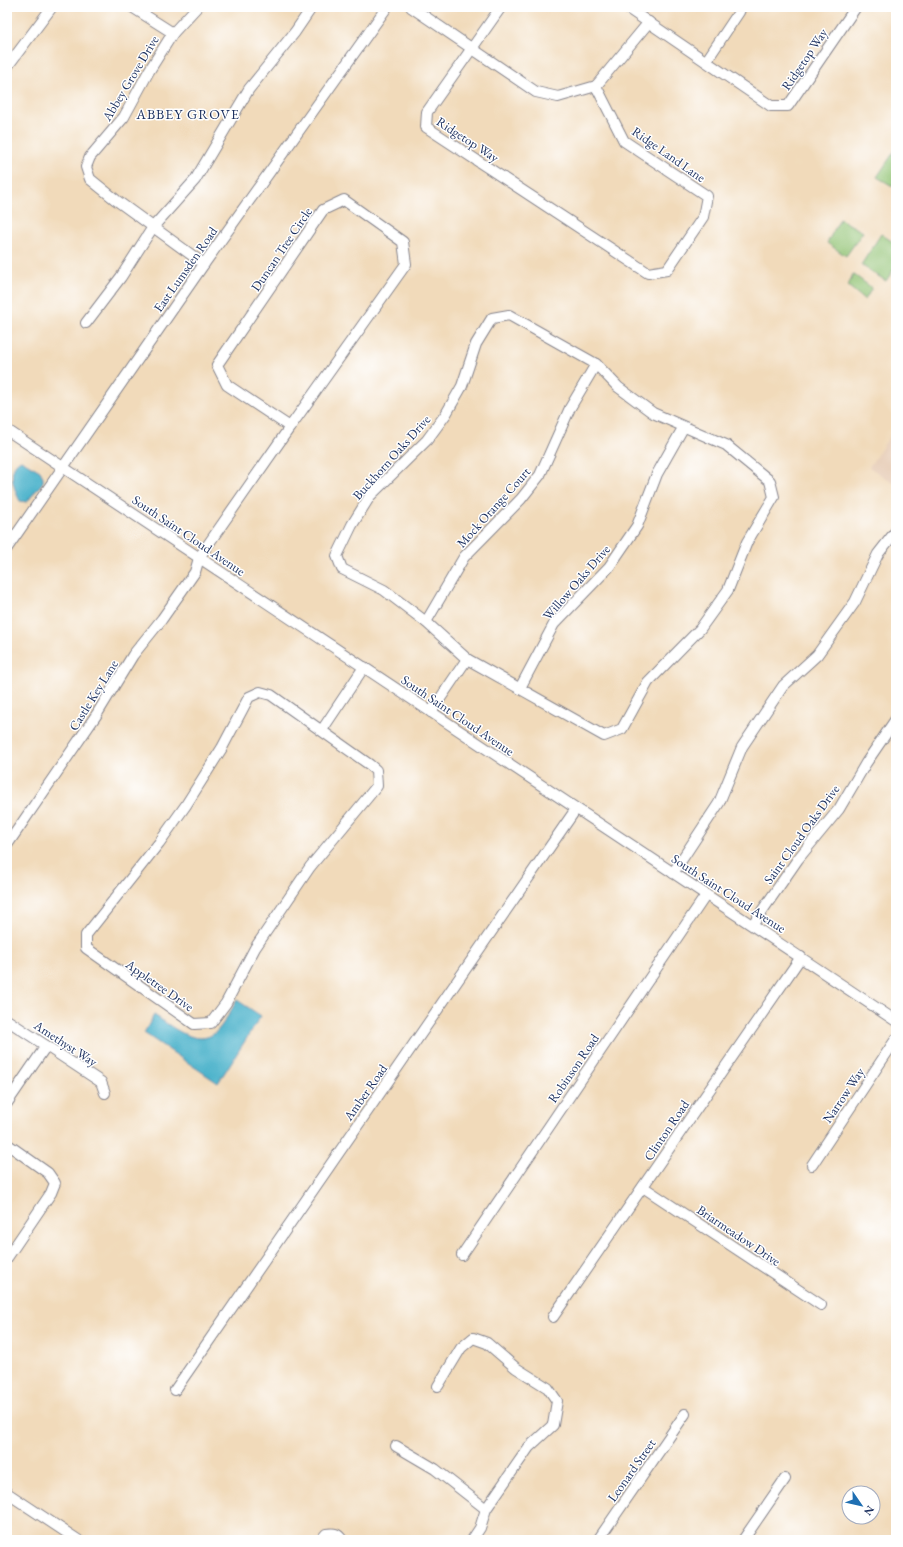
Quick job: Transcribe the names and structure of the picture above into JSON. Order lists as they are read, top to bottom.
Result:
{
  "streets": {
    "street": [
      "Ridgetop Way",
      "Abbey Grove Drive",
      "Ridge Land Lane",
      "Duncan Tree Circle",
      "East Lumsden Road",
      "Buckhorn Oaks Drive",
      "Mock Orange Court",
      "South Saint Cloud Avenue",
      "Willow Oaks Drive",
      "Castle Key Lane",
      "Saint Cloud Oaks Drive",
      "Appletree Drive",
      "Amethyst Way",
      "Robinson Road",
      "Amber Road",
      "Narrow Way",
      "Clinton Road",
      "Briarmeadow Drive",
      "Leonard Street"
    ]
  },
  "crossings": [
    ["Ridgetop Way", "Ridge Land Lane"],
    ["Abbey Grove Drive", "East Lumsden Road"],
    ["Duncan Tree Circle", "South Saint Cloud Avenue"],
    ["Duncan Tree Circle", "Castle Key Lane"],
    ["East Lumsden Road", "South Saint Cloud Avenue"],
    ["Buckhorn Oaks Drive", "Mock Orange Court"],
    ["Buckhorn Oaks Drive", "Willow Oaks Drive"],
    ["South Saint Cloud Avenue", "Castle Key Lane"],
    ["South Saint Cloud Avenue", "Saint Cloud Oaks Drive"],
    ["South Saint Cloud Avenue", "Robinson Road"],
    ["South Saint Cloud Avenue", "Amber Road"],
    ["South Saint Cloud Avenue", "Clinton Road"],
    ["Clinton Road", "Briarmeadow Drive"]
  ],
  "districts": ["ABBEY GROVE"],
  "north": "bottom right"
}
